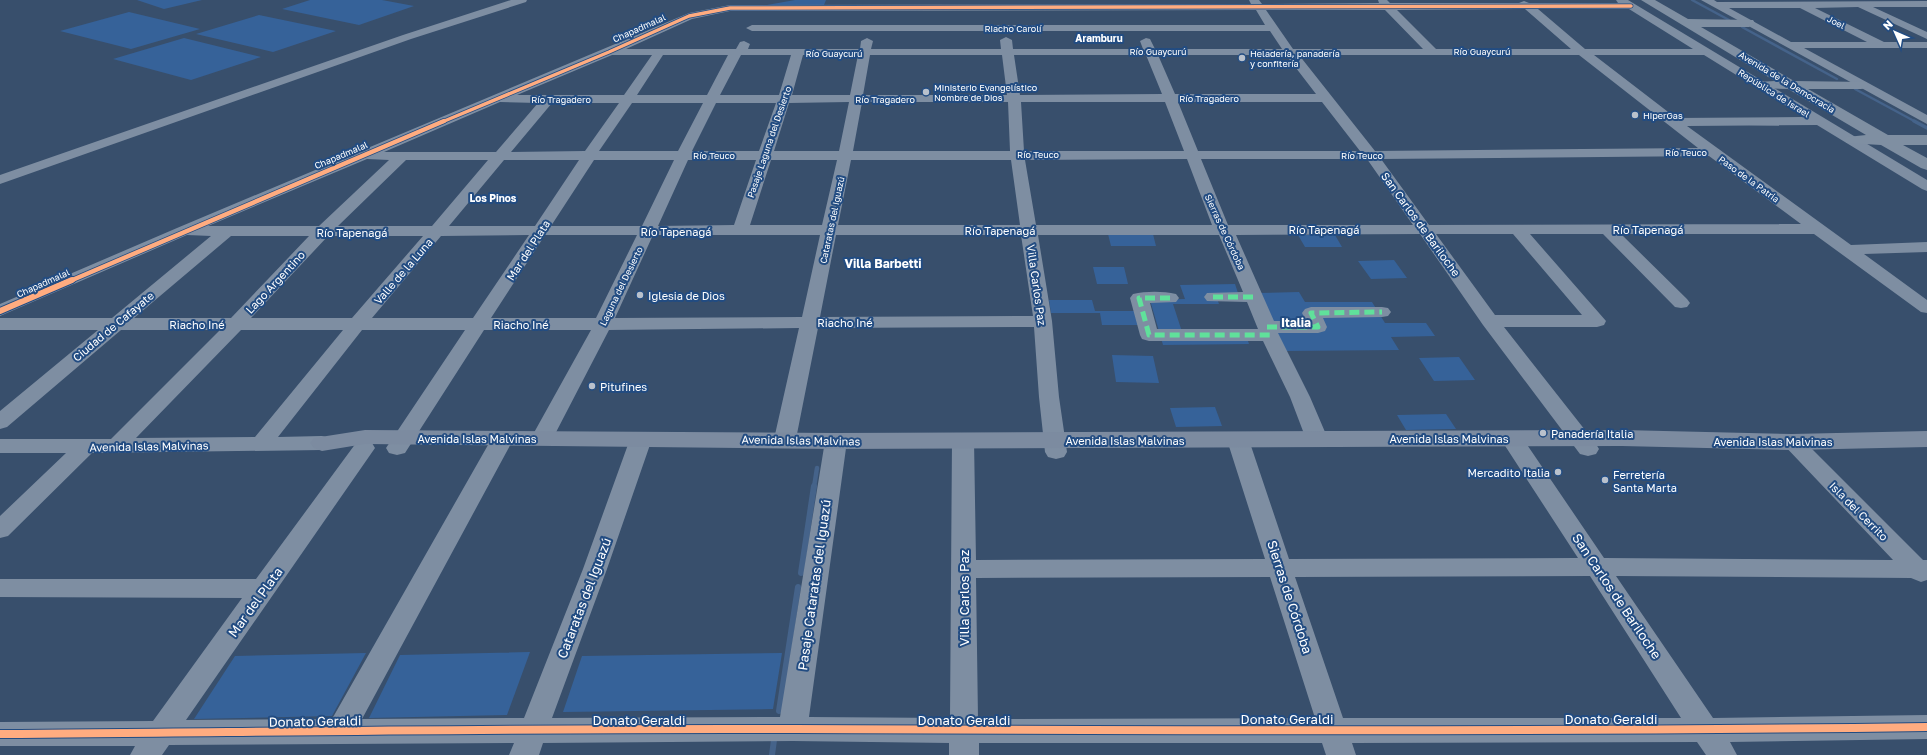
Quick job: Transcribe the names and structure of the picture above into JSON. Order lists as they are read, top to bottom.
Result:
{
  "streets": {
    "highway": ["Avenida de la Democracia"],
    "main road": ["Avenida Islas Malvinas"],
    "street": [
      "Joel",
      "Chapadmalal",
      "Riacho Carolí",
      "Río Guaycurú",
      "República de Israel",
      "Río Tragadero",
      "Pasaje Laguna del Desierto",
      "Río Teuco",
      "Paso de la Patria",
      "Cataratas del Iguazú",
      "San Carlos de Bariloche",
      "Río Tapenagá",
      "Sierras de Córdoba",
      "Mar del Plata",
      "Valle de la Luna",
      "Lago Argentino",
      "Villa Carlos Paz",
      "Laguna del Desierto",
      "Riacho Iné",
      "Ciudad de Cafayate",
      "Isla del Cerrito",
      "Pasaje Cataratas del Iguazú",
      "Donato Geraldi"
    ]
  },
  "crossings": [
    ["Chapadmalal", "Río Guaycurú"],
    ["Chapadmalal", "Río Tragadero"],
    ["Chapadmalal", "Río Teuco"],
    ["Chapadmalal", "Río Tapenagá"],
    ["Chapadmalal", "Laguna del Desierto"],
    ["Riacho Carolí", "Cataratas del Iguazú"],
    ["Riacho Carolí", "San Carlos de Bariloche"],
    ["Riacho Carolí", "Sierras de Córdoba"],
    ["Riacho Carolí", "Villa Carlos Paz"],
    ["Riacho Carolí", "Laguna del Desierto"],
    ["Río Guaycurú", "República de Israel"],
    ["Río Guaycurú", "Pasaje Laguna del Desierto"],
    ["Río Guaycurú", "Paso de la Patria"],
    ["Río Guaycurú", "Cataratas del Iguazú"],
    ["Río Guaycurú", "San Carlos de Bariloche"],
    ["Río Guaycurú", "Sierras de Córdoba"],
    ["Río Guaycurú", "Mar del Plata"],
    ["Río Guaycurú", "Villa Carlos Paz"],
    ["Río Guaycurú", "Laguna del Desierto"],
    ["Río Tragadero", "Pasaje Laguna del Desierto"],
    ["Río Tragadero", "Cataratas del Iguazú"],
    ["Río Tragadero", "San Carlos de Bariloche"],
    ["Río Tragadero", "Sierras de Córdoba"],
    ["Río Tragadero", "Mar del Plata"],
    ["Río Tragadero", "Valle de la Luna"],
    ["Río Tragadero", "Villa Carlos Paz"],
    ["Río Tragadero", "Laguna del Desierto"],
    ["Pasaje Laguna del Desierto", "Río Teuco"],
    ["Pasaje Laguna del Desierto", "Río Tapenagá"],
    ["Río Teuco", "Paso de la Patria"],
    ["Río Teuco", "Cataratas del Iguazú"],
    ["Río Teuco", "San Carlos de Bariloche"],
    ["Río Teuco", "Sierras de Córdoba"],
    ["Río Teuco", "Mar del Plata"],
    ["Río Teuco", "Valle de la Luna"],
    ["Río Teuco", "Lago Argentino"],
    ["Río Teuco", "Villa Carlos Paz"],
    ["Río Teuco", "Laguna del Desierto"],
    ["Paso de la Patria", "Río Tapenagá"],
    ["Cataratas del Iguazú", "Río Tapenagá"],
    ["Cataratas del Iguazú", "Riacho Iné"],
    ["Cataratas del Iguazú", "Avenida Islas Malvinas"],
    ["Cataratas del Iguazú", "Donato Geraldi"],
    ["San Carlos de Bariloche", "Río Tapenagá"],
    ["San Carlos de Bariloche", "Avenida Islas Malvinas"],
    ["San Carlos de Bariloche", "Donato Geraldi"],
    ["Río Tapenagá", "Sierras de Córdoba"],
    ["Río Tapenagá", "Mar del Plata"],
    ["Río Tapenagá", "Valle de la Luna"],
    ["Río Tapenagá", "Lago Argentino"],
    ["Río Tapenagá", "Villa Carlos Paz"],
    ["Río Tapenagá", "Laguna del Desierto"],
    ["Río Tapenagá", "Ciudad de Cafayate"],
    ["Sierras de Córdoba", "Avenida Islas Malvinas"],
    ["Sierras de Córdoba", "Donato Geraldi"],
    ["Mar del Plata", "Riacho Iné"],
    ["Mar del Plata", "Avenida Islas Malvinas"],
    ["Mar del Plata", "Donato Geraldi"],
    ["Valle de la Luna", "Riacho Iné"],
    ["Valle de la Luna", "Avenida Islas Malvinas"],
    ["Lago Argentino", "Riacho Iné"],
    ["Lago Argentino", "Avenida Islas Malvinas"],
    ["Villa Carlos Paz", "Riacho Iné"],
    ["Villa Carlos Paz", "Avenida Islas Malvinas"],
    ["Villa Carlos Paz", "Donato Geraldi"],
    ["Laguna del Desierto", "Riacho Iné"],
    ["Laguna del Desierto", "Avenida Islas Malvinas"],
    ["Riacho Iné", "Ciudad de Cafayate"],
    ["Avenida Islas Malvinas", "Isla del Cerrito"],
    ["Avenida Islas Malvinas", "Pasaje Cataratas del Iguazú"],
    ["Pasaje Cataratas del Iguazú", "Donato Geraldi"]
  ],
  "districts": [
    "Aramburu",
    "Los Pinos",
    "Villa Barbetti",
    "Italia"
  ],
  "places": [
    "Heladería, panadería y confitería",
    "Ministerio Evangelístico Nombre de Dios",
    "HiperGas",
    "Iglesia de Dios",
    "Pitufines",
    "Panadería Italia",
    "Mercadito Italia",
    "Ferretería Santa Marta"
  ],
  "north": "top left"
}
